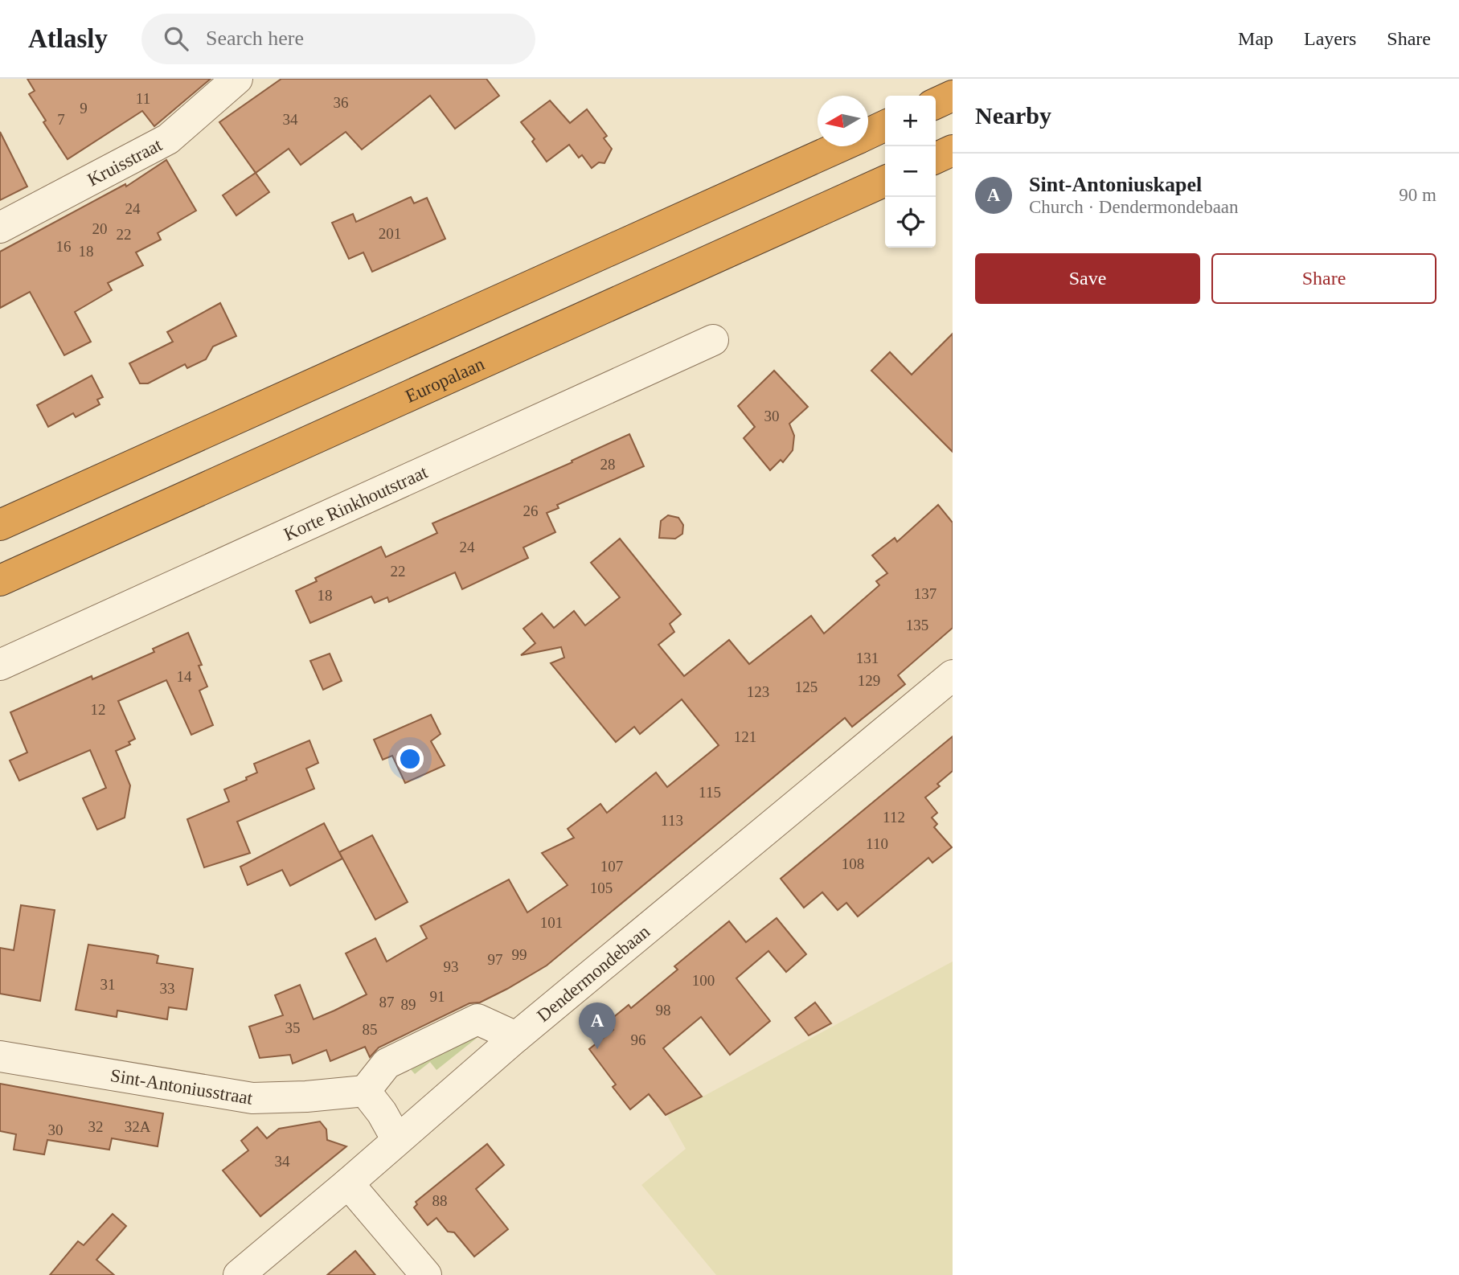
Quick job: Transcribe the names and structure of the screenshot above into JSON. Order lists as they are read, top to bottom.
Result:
{
  "streets": {
    "highway": ["Europalaan"],
    "street": [
      "Kruisstraat",
      "Korte Rinkhoutstraat",
      "Dendermondebaan",
      "Sint-Antoniusstraat"
    ]
  },
  "house_numbers": [
    "11",
    "36",
    "9",
    "7",
    "34",
    "24",
    "20",
    "201",
    "22",
    "16",
    "18",
    "30",
    "28",
    "26",
    "24",
    "22",
    "137",
    "18",
    "135",
    "131",
    "14",
    "129",
    "125",
    "123",
    "12",
    "121",
    "115",
    "112",
    "113",
    "110",
    "108",
    "107",
    "105",
    "101",
    "99",
    "97",
    "93",
    "100",
    "31",
    "33",
    "91",
    "87",
    "89",
    "98",
    "35",
    "85",
    "96",
    "32",
    "32A",
    "30",
    "34",
    "88"
  ],
  "north": "left",
  "page": {
    "header": "Atlasly",
    "search": "Search here",
    "nav": ["Map", "Layers", "Share"],
    "heading": "Nearby",
    "map_buttons": ["+", "−"],
    "list": [
      {
        "mark": "A",
        "name": "Sint-Antoniuskapel",
        "note": "Church · Dendermondebaan",
        "value": "90 m"
      }
    ],
    "buttons": ["Save", "Share"],
    "pins": "A"
  }
}
